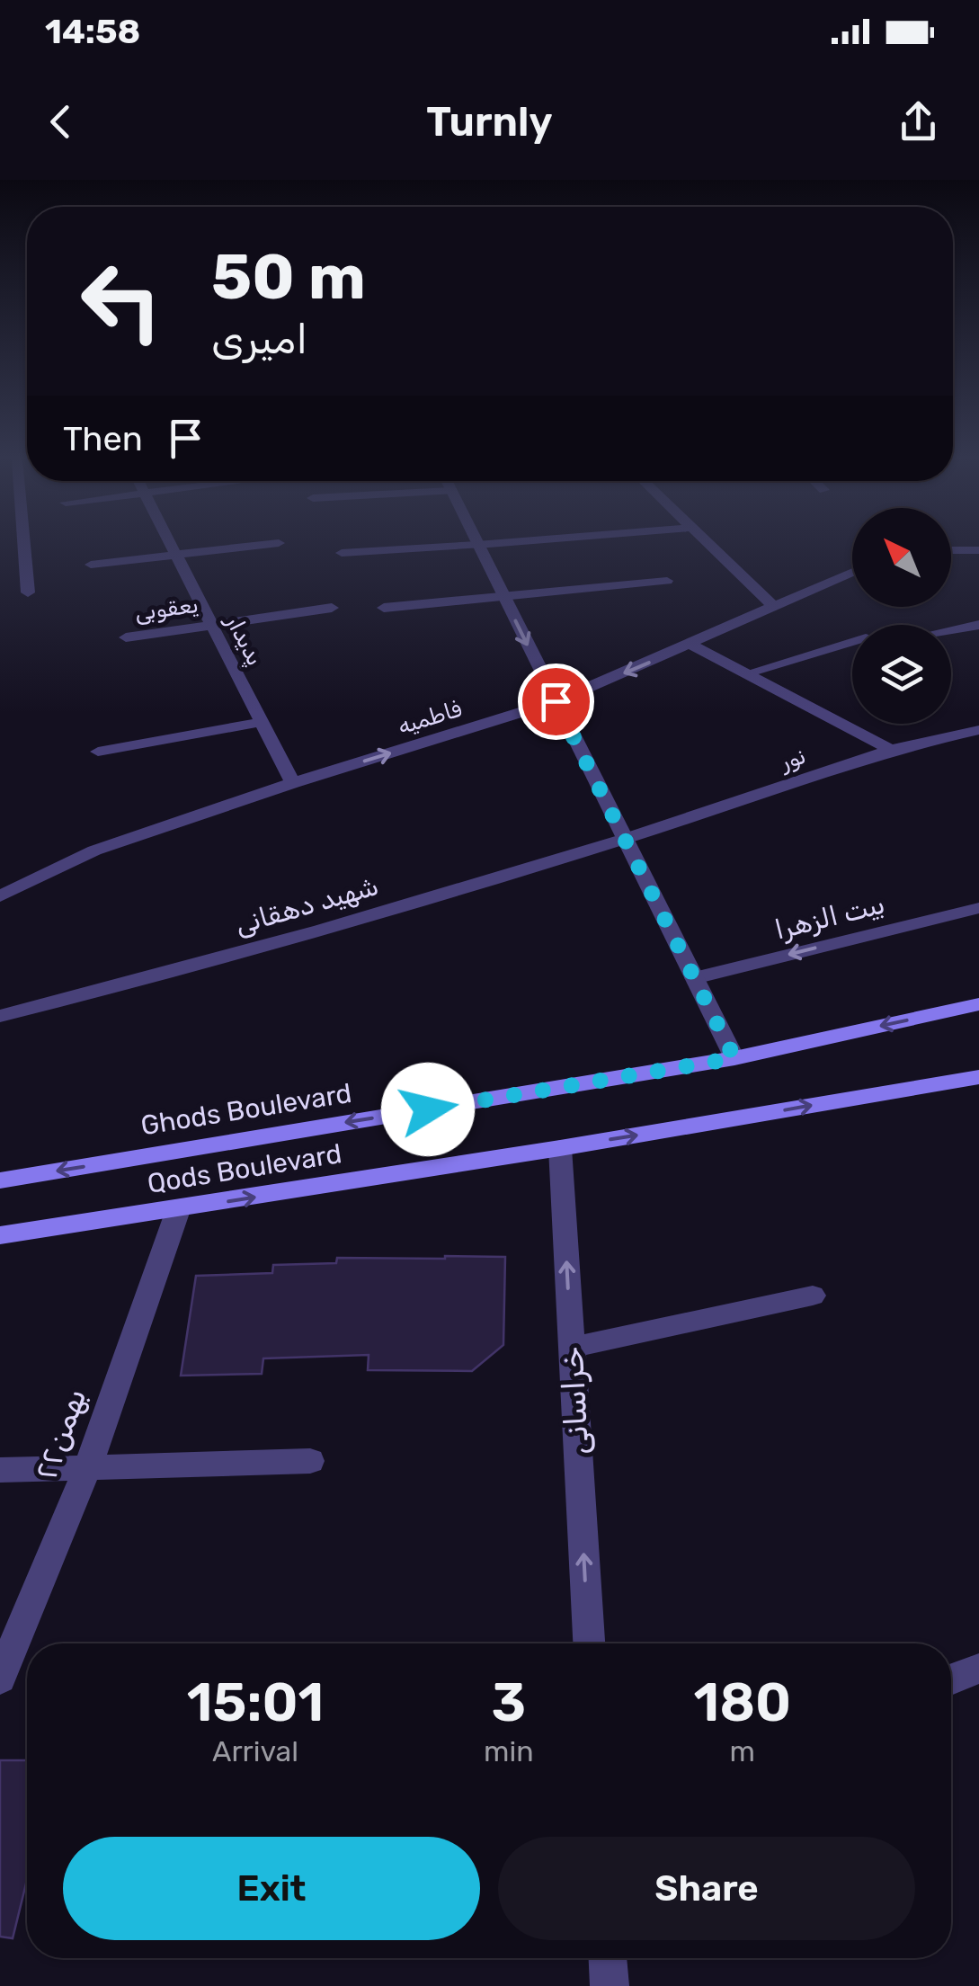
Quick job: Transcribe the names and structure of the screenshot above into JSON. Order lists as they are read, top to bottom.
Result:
{
  "streets": {
    "main road": ["Ghods Boulevard", "Qods Boulevard"],
    "street": [
      "یعقوبی",
      "پدیدار",
      "فاطمیه",
      "نور",
      "شهید دهقانی",
      "بیت الزهرا",
      "خراسانی",
      "۲۲بهمن"
    ]
  },
  "crossings": [
    ["یعقوبی", "پدیدار"],
    ["پدیدار", "فاطمیه"],
    ["نور", "شهید دهقانی"],
    ["Qods Boulevard", "خراسانی"],
    ["Qods Boulevard", "۲۲بهمن"]
  ],
  "one_way": [
    "بیت الزهرا",
    "Ghods Boulevard",
    "Qods Boulevard",
    "خراسانی"
  ],
  "north": "top left",
  "page": {
    "status": "14:58",
    "header": "Turnly",
    "turn": ["50 m", "امیری"],
    "then": "Then",
    "eta": [
      "15:01",
      "Arrival",
      "3",
      "min",
      "180",
      "m"
    ],
    "buttons": ["Exit", "Share"]
  }
}
